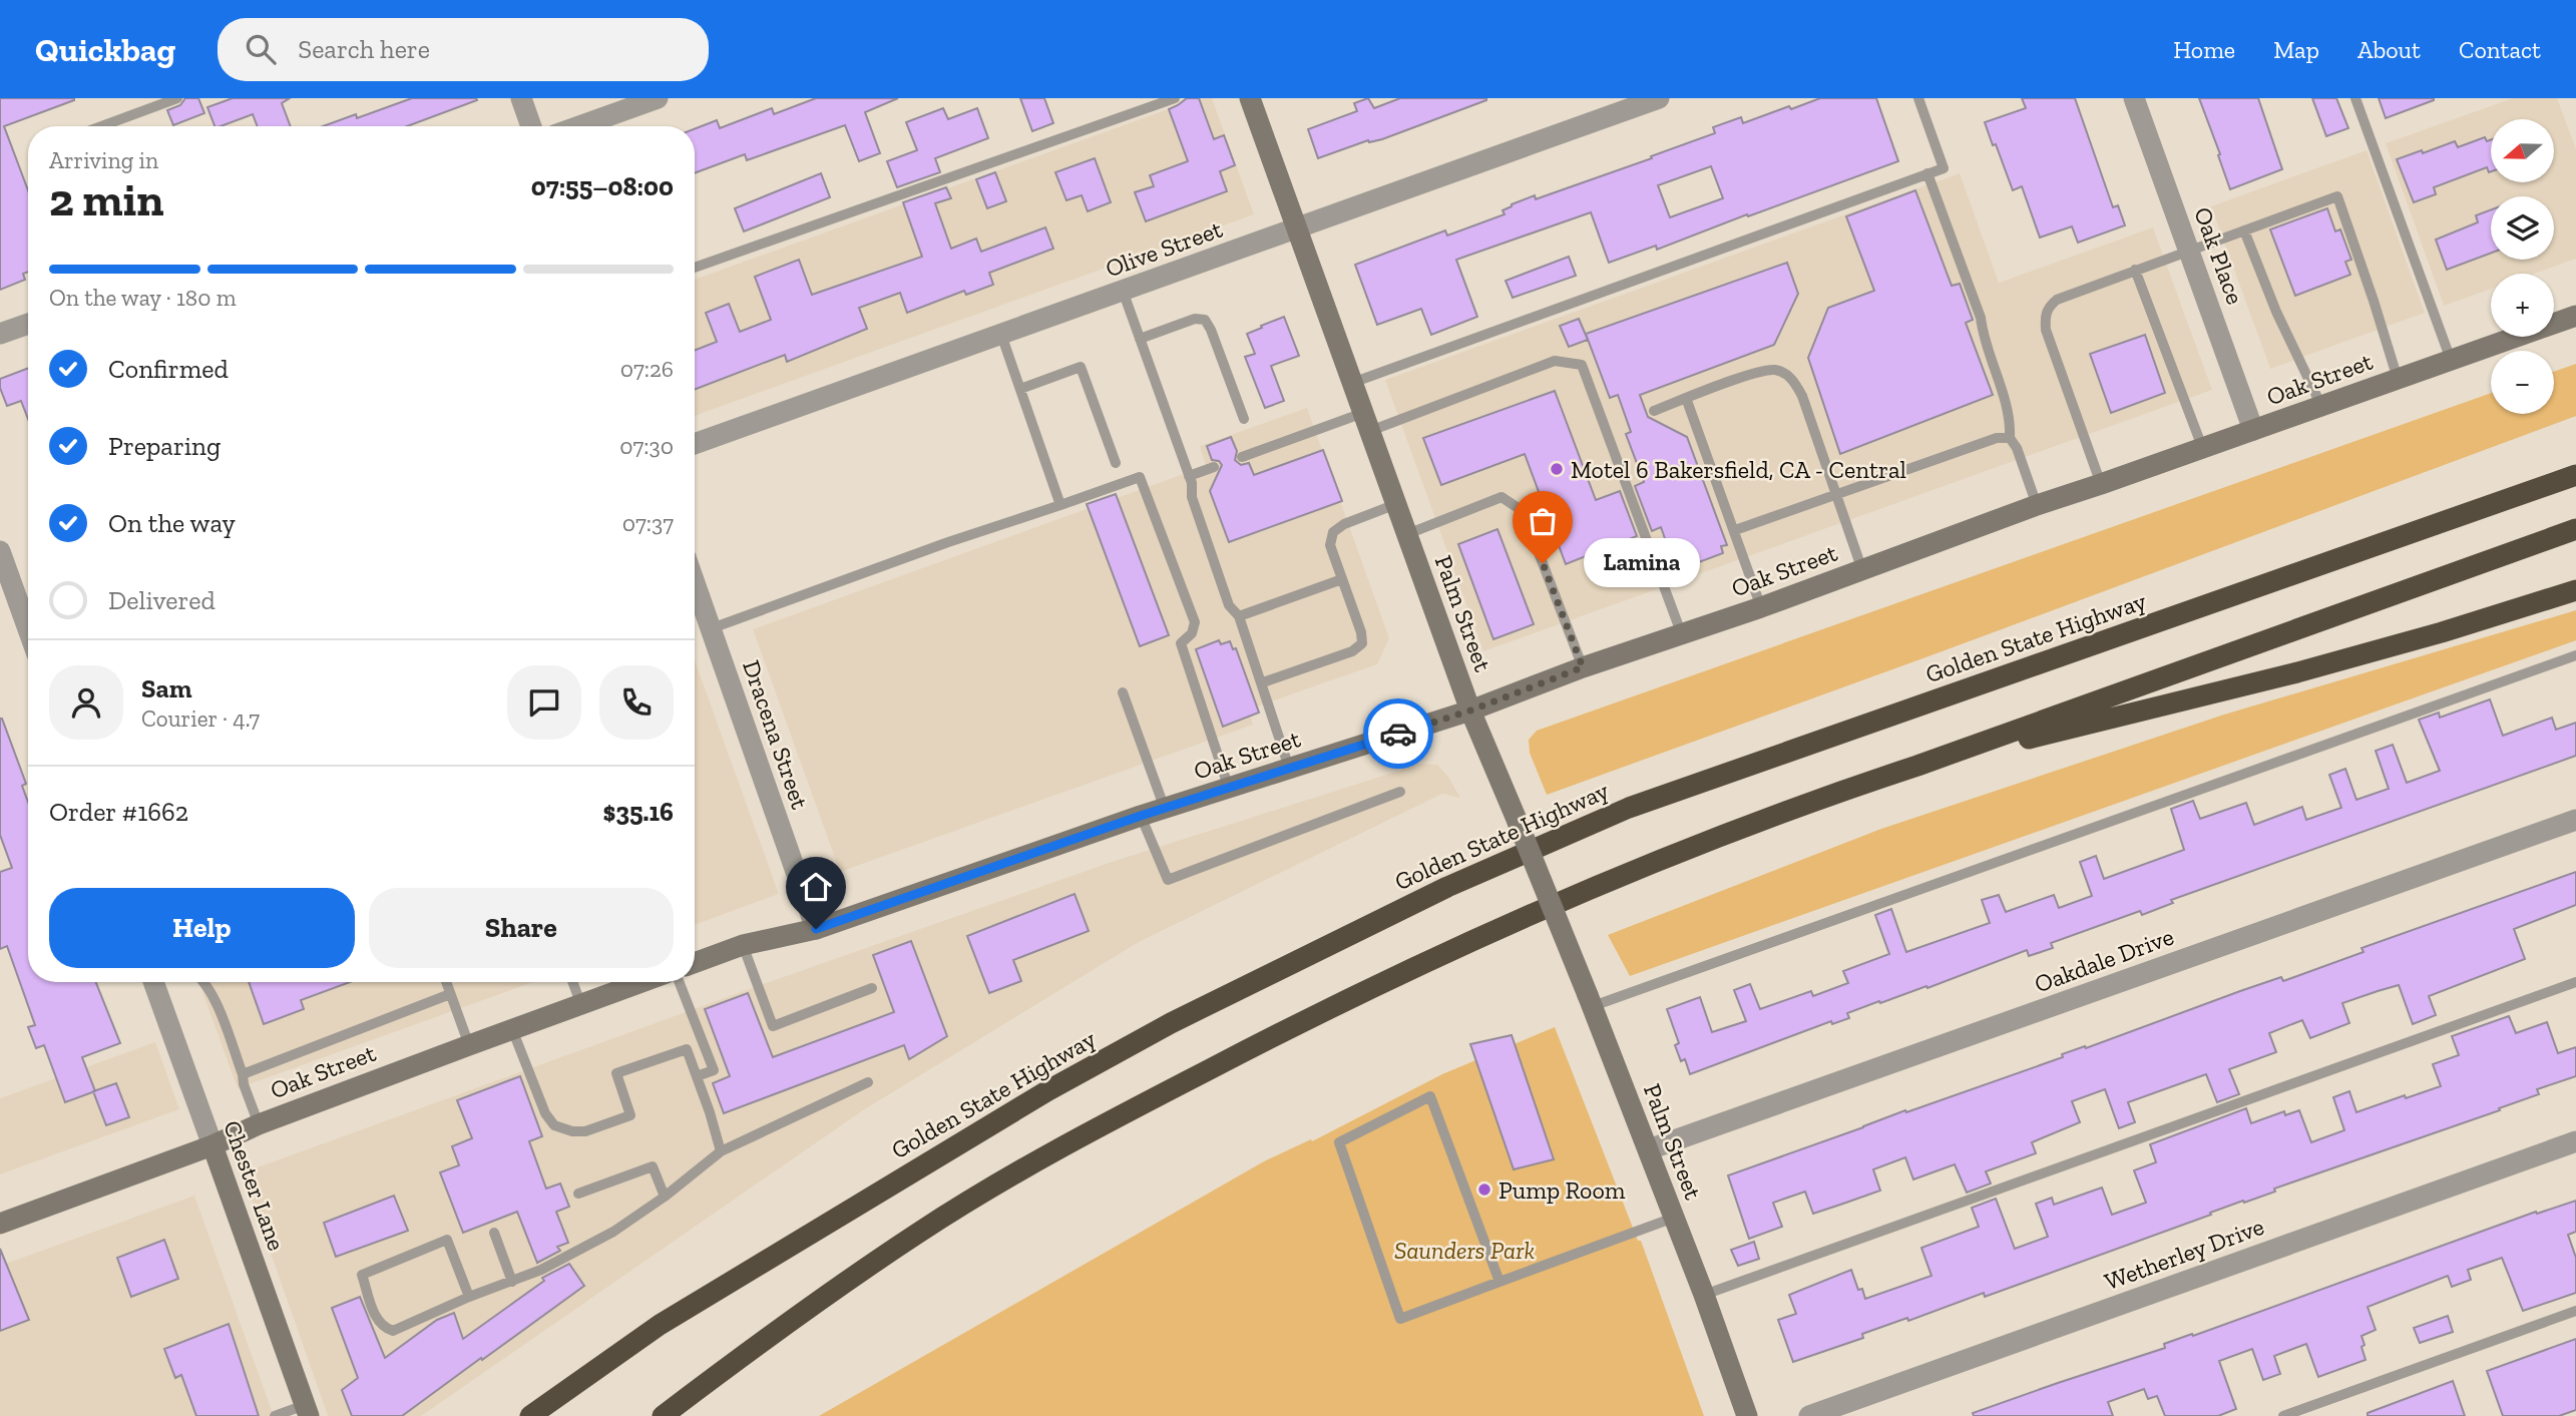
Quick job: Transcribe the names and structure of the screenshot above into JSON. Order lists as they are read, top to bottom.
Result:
{
  "streets": {
    "highway": ["Golden State Highway"],
    "main road": ["Oak Street", "Palm Street", "Chester Lane"],
    "street": [
      "Olive Street",
      "Oak Place",
      "Dracena Street",
      "Oakdale Drive",
      "Wetherley Drive"
    ]
  },
  "crossings": [
    ["Olive Street", "Palm Street"],
    ["Oak Place", "Oak Street"],
    ["Oak Street", "Palm Street"],
    ["Oak Street", "Dracena Street"],
    ["Oak Street", "Chester Lane"],
    ["Palm Street", "Oakdale Drive"]
  ],
  "parks": ["Saunders Park"],
  "places": ["Motel 6 Bakersfield, CA - Central", "Lamina", "Pump Room"],
  "north": "left",
  "page": {
    "header": "Quickbag",
    "search": "Search here",
    "nav": [
      "Home",
      "Map",
      "About",
      "Contact"
    ],
    "map_buttons": ["+", "−"],
    "heading": ["2 min", "Arriving in", "07:55–08:00"],
    "panel": [
      "Sam",
      "Courier · 4.7",
      "Order #1662",
      "$35.16"
    ],
    "bar": "On the way · 180 m",
    "list": [
      ["Confirmed", "07:26"],
      ["Preparing", "07:30"],
      ["On the way", "07:37"],
      "Delivered"
    ],
    "bubble": "Lamina",
    "buttons": ["Help", "Share"]
  }
}
